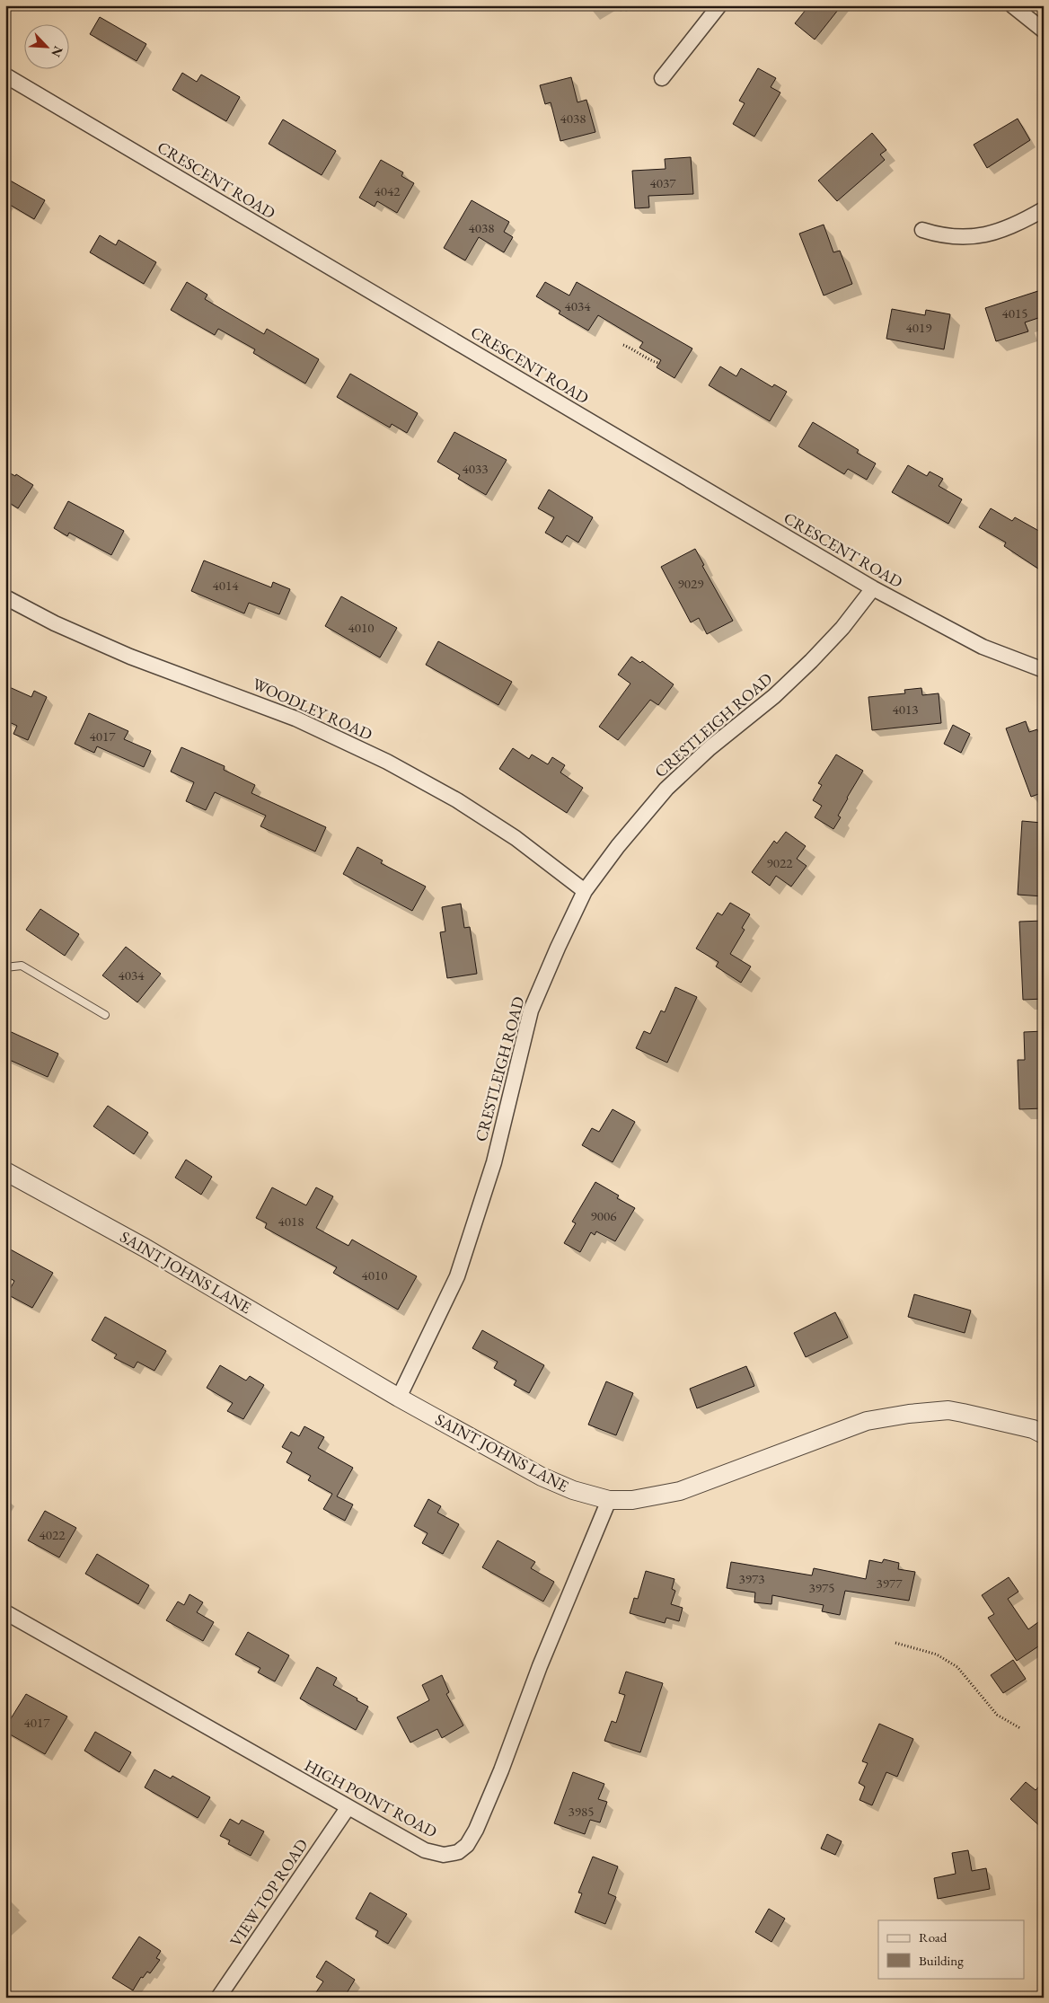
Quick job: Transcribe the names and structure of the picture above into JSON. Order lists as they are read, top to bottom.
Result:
{
  "streets": {
    "street": [
      "CRESCENT ROAD",
      "WOODLEY ROAD",
      "CRESTLEIGH ROAD",
      "SAINT JOHNS LANE",
      "HIGH POINT ROAD",
      "VIEW TOP ROAD"
    ]
  },
  "crossings": [
    ["CRESCENT ROAD", "CRESTLEIGH ROAD"],
    ["WOODLEY ROAD", "CRESTLEIGH ROAD"],
    ["CRESTLEIGH ROAD", "SAINT JOHNS LANE"],
    ["SAINT JOHNS LANE", "HIGH POINT ROAD"],
    ["HIGH POINT ROAD", "VIEW TOP ROAD"]
  ],
  "house_numbers": [
    "4038",
    "4037",
    "4042",
    "4038",
    "4034",
    "4015",
    "4019",
    "4033",
    "9029",
    "4014",
    "4010",
    "4013",
    "4017",
    "9022",
    "4034",
    "9006",
    "4018",
    "4010",
    "4022",
    "3973",
    "3977",
    "3975",
    "4017",
    "3985"
  ],
  "legend": ["Road", "Building"],
  "north": "bottom right"
}
